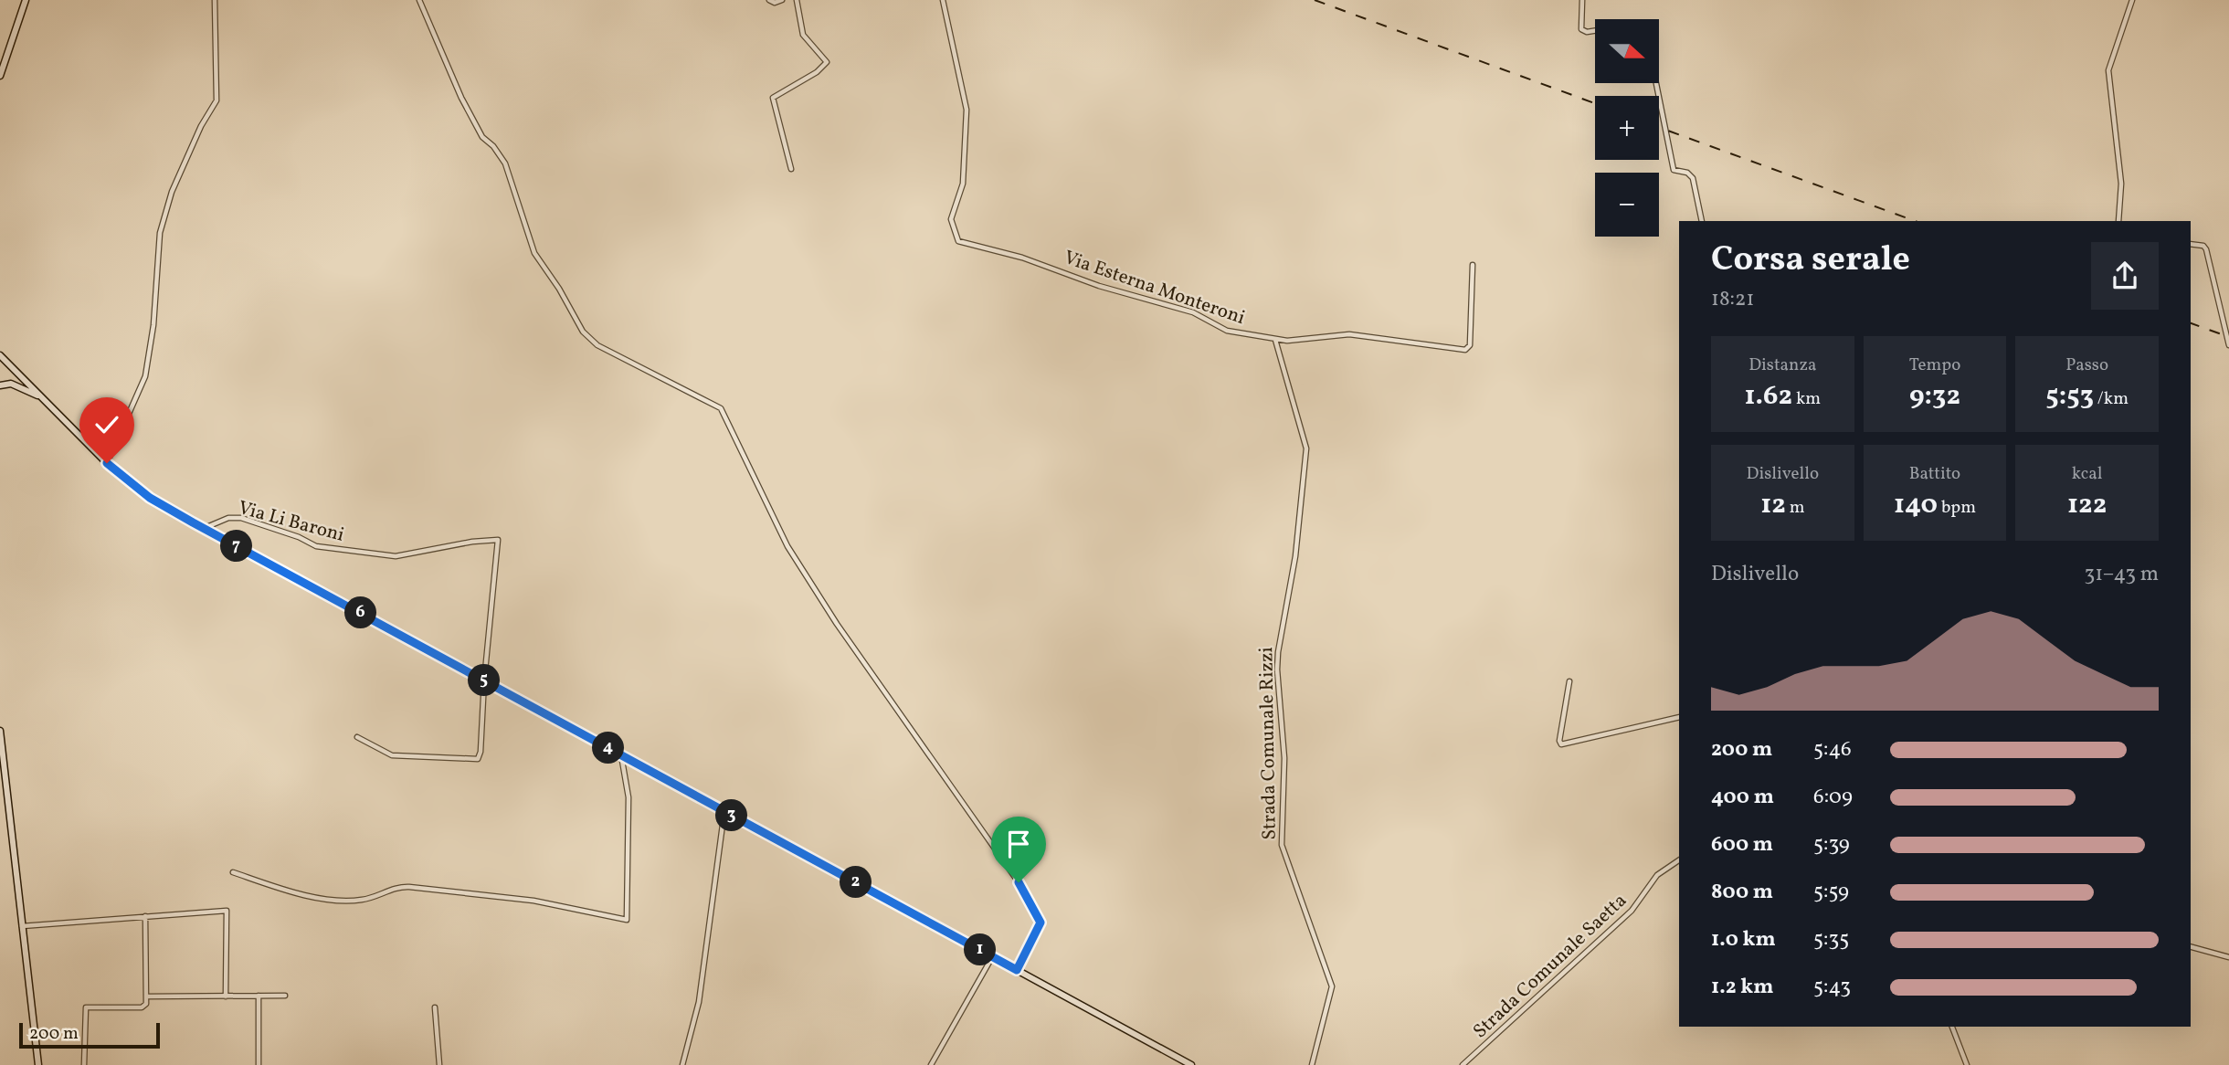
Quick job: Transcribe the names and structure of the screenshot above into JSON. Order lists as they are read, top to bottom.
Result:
{
  "streets": {
    "street": [
      "Via Esterna Monteroni",
      "Via Li Baroni",
      "Strada Comunale Rizzi",
      "Strada Comunale Saetta"
    ]
  },
  "crossings": [
    ["Via Esterna Monteroni", "Strada Comunale Rizzi"]
  ],
  "scale_bar": "200 m",
  "north": "right",
  "page": {
    "map_buttons": ["+", "−"],
    "heading": ["Corsa serale", "18:21"],
    "stats": [
      ["Distanza", "1.62 km"],
      ["Tempo", "9:32"],
      ["Passo", "5:53 /km"],
      ["Dislivello", "12 m"],
      ["Battito", "140 bpm"],
      ["kcal", "122"]
    ],
    "pins": [
      "7",
      "6",
      "5",
      "4",
      "3",
      "2",
      "1"
    ],
    "chart": ["Dislivello", "31–43 m"],
    "list": [
      {
        "name": "200 m",
        "note": "5:46"
      },
      {
        "name": "400 m",
        "note": "6:09"
      },
      {
        "name": "600 m",
        "note": "5:39"
      },
      {
        "name": "800 m",
        "note": "5:59"
      },
      {
        "name": "1.0 km",
        "note": "5:35"
      },
      {
        "name": "1.2 km",
        "note": "5:43"
      }
    ],
    "scale": "200 m"
  }
}
